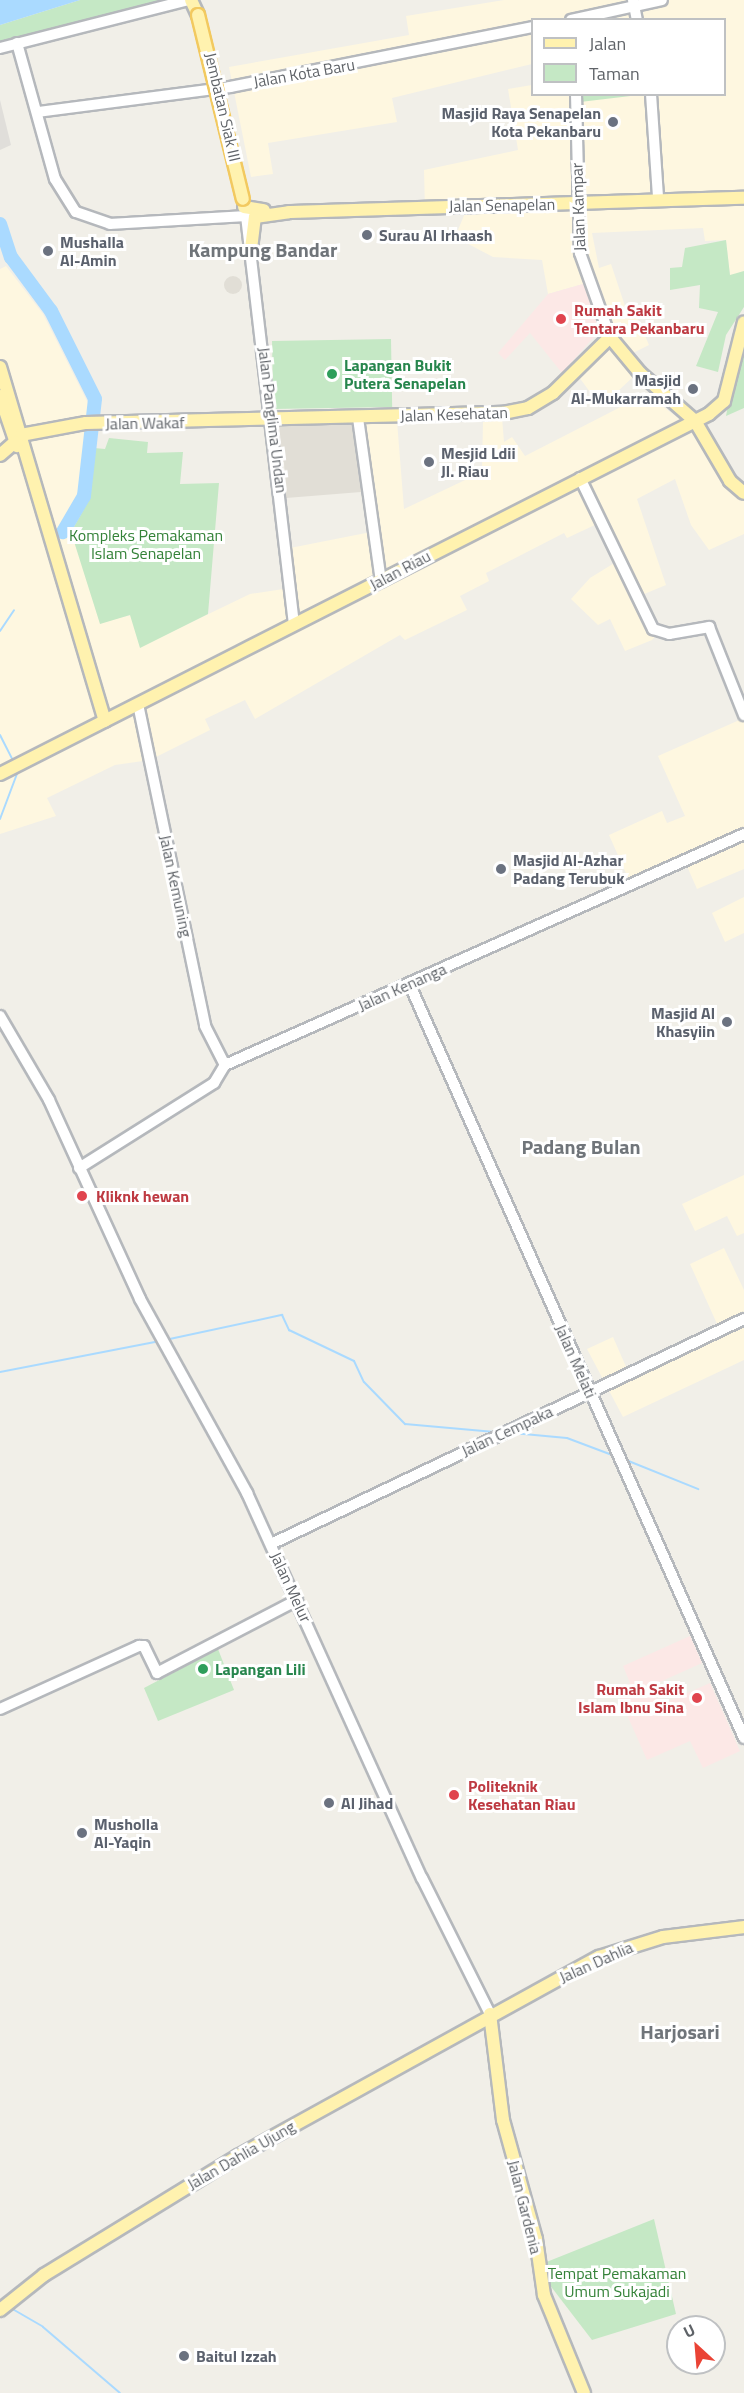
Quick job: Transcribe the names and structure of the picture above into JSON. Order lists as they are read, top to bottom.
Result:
{
  "streets": {
    "main road": [
      "Jembatan Siak III",
      "Jalan Senapelan",
      "Jalan Kampar",
      "Jalan Kesehatan",
      "Jalan Wakaf",
      "Jalan Riau",
      "Jalan Dahlia",
      "Jalan Dahlia Ujung",
      "Jalan Gardenia"
    ],
    "street": [
      "Jalan Kota Baru",
      "Jalan Panglima Undan",
      "Jalan Kemuning",
      "Jalan Kenanga",
      "Jalan Melati",
      "Jalan Cempaka",
      "Jalan Melur"
    ]
  },
  "crossings": [
    ["Jembatan Siak III", "Jalan Senapelan"],
    ["Jalan Senapelan", "Jalan Kampar"],
    ["Jalan Kampar", "Jalan Kesehatan"],
    ["Jalan Kampar", "Jalan Riau"],
    ["Jalan Kesehatan", "Jalan Panglima Undan"],
    ["Jalan Kesehatan", "Jalan Wakaf"],
    ["Jalan Panglima Undan", "Jalan Wakaf"],
    ["Jalan Panglima Undan", "Jalan Riau"],
    ["Jalan Riau", "Jalan Kemuning"],
    ["Jalan Kemuning", "Jalan Kenanga"],
    ["Jalan Kenanga", "Jalan Melati"],
    ["Jalan Kenanga", "Jalan Melur"],
    ["Jalan Melati", "Jalan Cempaka"],
    ["Jalan Cempaka", "Jalan Melur"],
    ["Jalan Melur", "Jalan Dahlia"],
    ["Jalan Melur", "Jalan Dahlia Ujung"],
    ["Jalan Melur", "Jalan Gardenia"],
    ["Jalan Dahlia", "Jalan Dahlia Ujung"],
    ["Jalan Dahlia", "Jalan Gardenia"],
    ["Jalan Dahlia Ujung", "Jalan Gardenia"]
  ],
  "districts": ["Kampung Bandar", "Padang Bulan", "Harjosari"],
  "parks": ["Kompleks Pemakaman Islam Senapelan", "Tempat Pemakaman Umum Sukajadi"],
  "places": [
    "Masjid Raya Senapelan Kota Pekanbaru",
    "Surau Al Irhaash",
    "Mushalla Al-Amin",
    "Rumah Sakit Tentara Pekanbaru",
    "Lapangan Bukit Putera Senapelan",
    "Masjid Al-Mukarramah",
    "Mesjid Ldii Jl. Riau",
    "Masjid Al-Azhar Padang Terubuk",
    "Masjid Al Khasyiin",
    "Kliknk hewan",
    "Lapangan Lili",
    "Rumah Sakit Islam Ibnu Sina",
    "Politeknik Kesehatan Riau",
    "Al Jihad",
    "Musholla Al-Yaqin",
    "Baitul Izzah"
  ],
  "legend": ["Jalan", "Taman"],
  "north": "top left"
}
